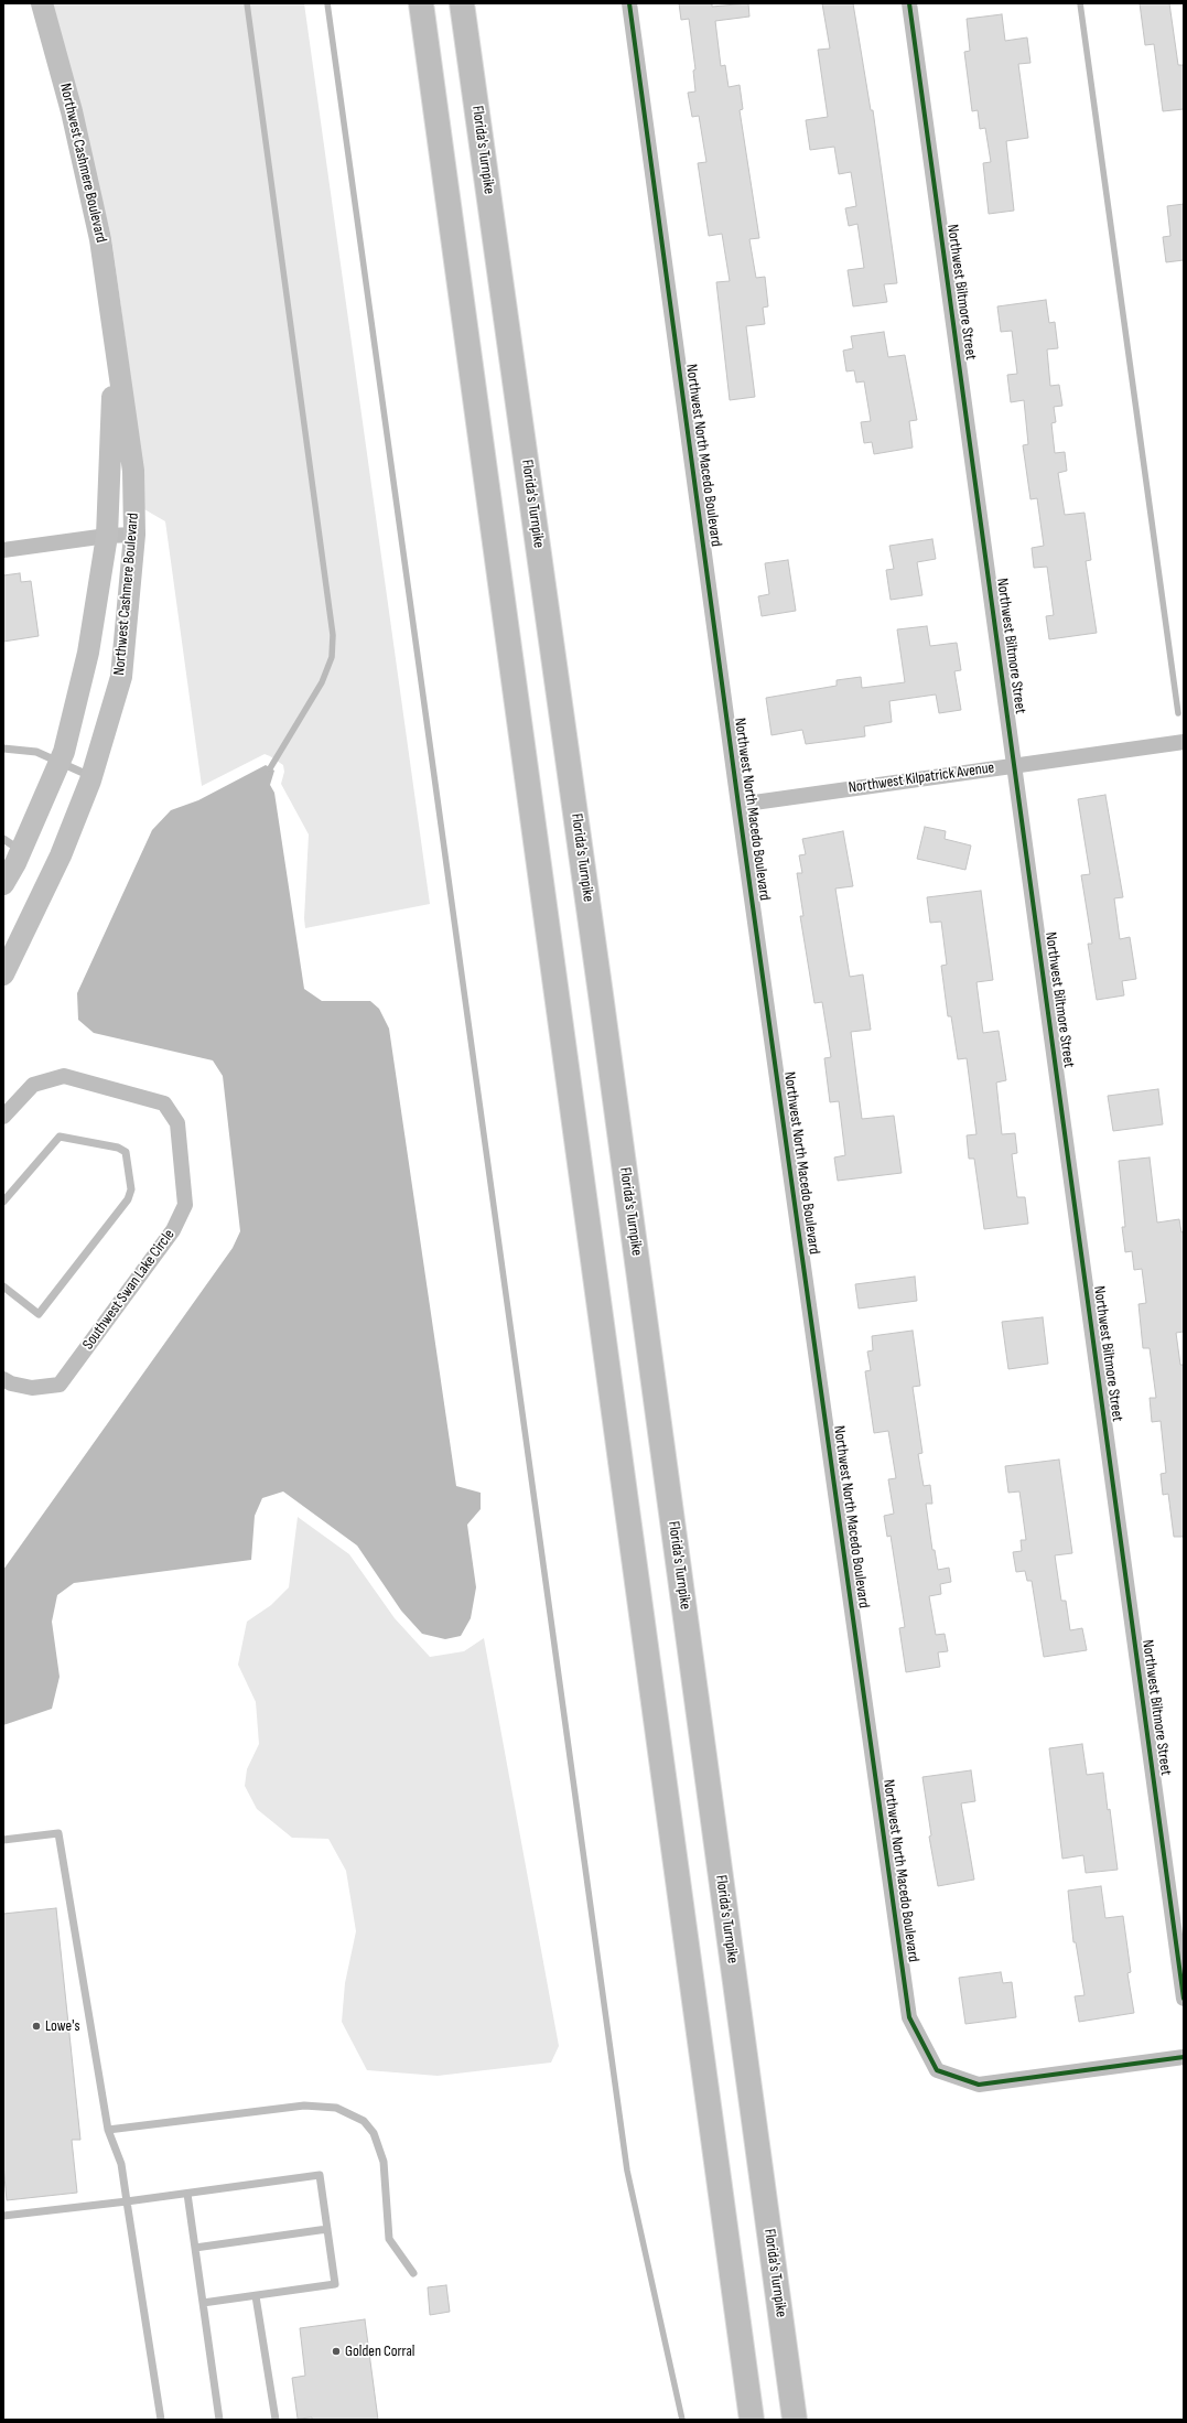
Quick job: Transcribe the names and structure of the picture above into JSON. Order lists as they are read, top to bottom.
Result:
{
  "streets": {
    "highway": ["Florida's Turnpike"],
    "street": [
      "Northwest Cashmere Boulevard",
      "Northwest Biltmore Street",
      "Northwest North Macedo Boulevard",
      "Northwest Kilpatrick Avenue",
      "Southwest Swan Lake Circle"
    ]
  },
  "crossings": [
    ["Northwest Biltmore Street", "Northwest Kilpatrick Avenue"],
    ["Northwest North Macedo Boulevard", "Northwest Kilpatrick Avenue"]
  ],
  "places": ["Lowe's", "Golden Corral"]
}
